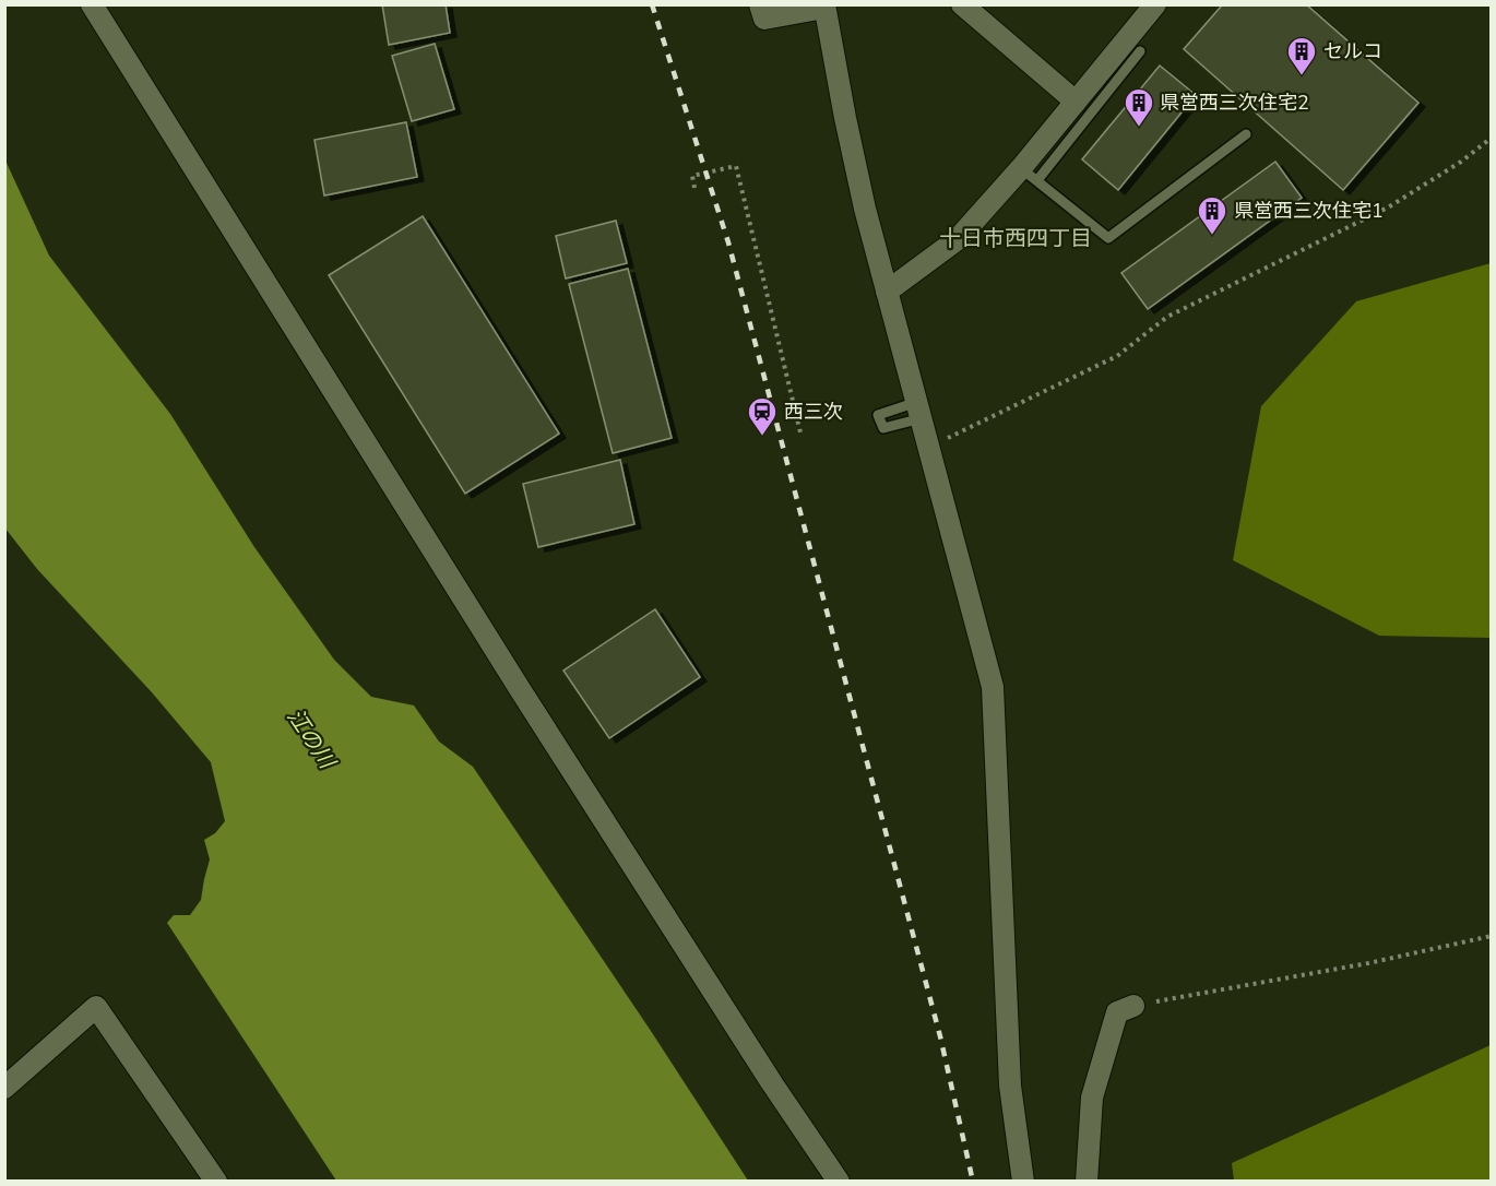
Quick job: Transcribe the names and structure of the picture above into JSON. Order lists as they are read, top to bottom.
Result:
{
  "districts": ["十日市西四丁目"],
  "water": ["江の川"],
  "places": {
    "building": ["セルコ", "県営西三次住宅2", "県営西三次住宅1"],
    "station": ["西三次"]
  }
}
